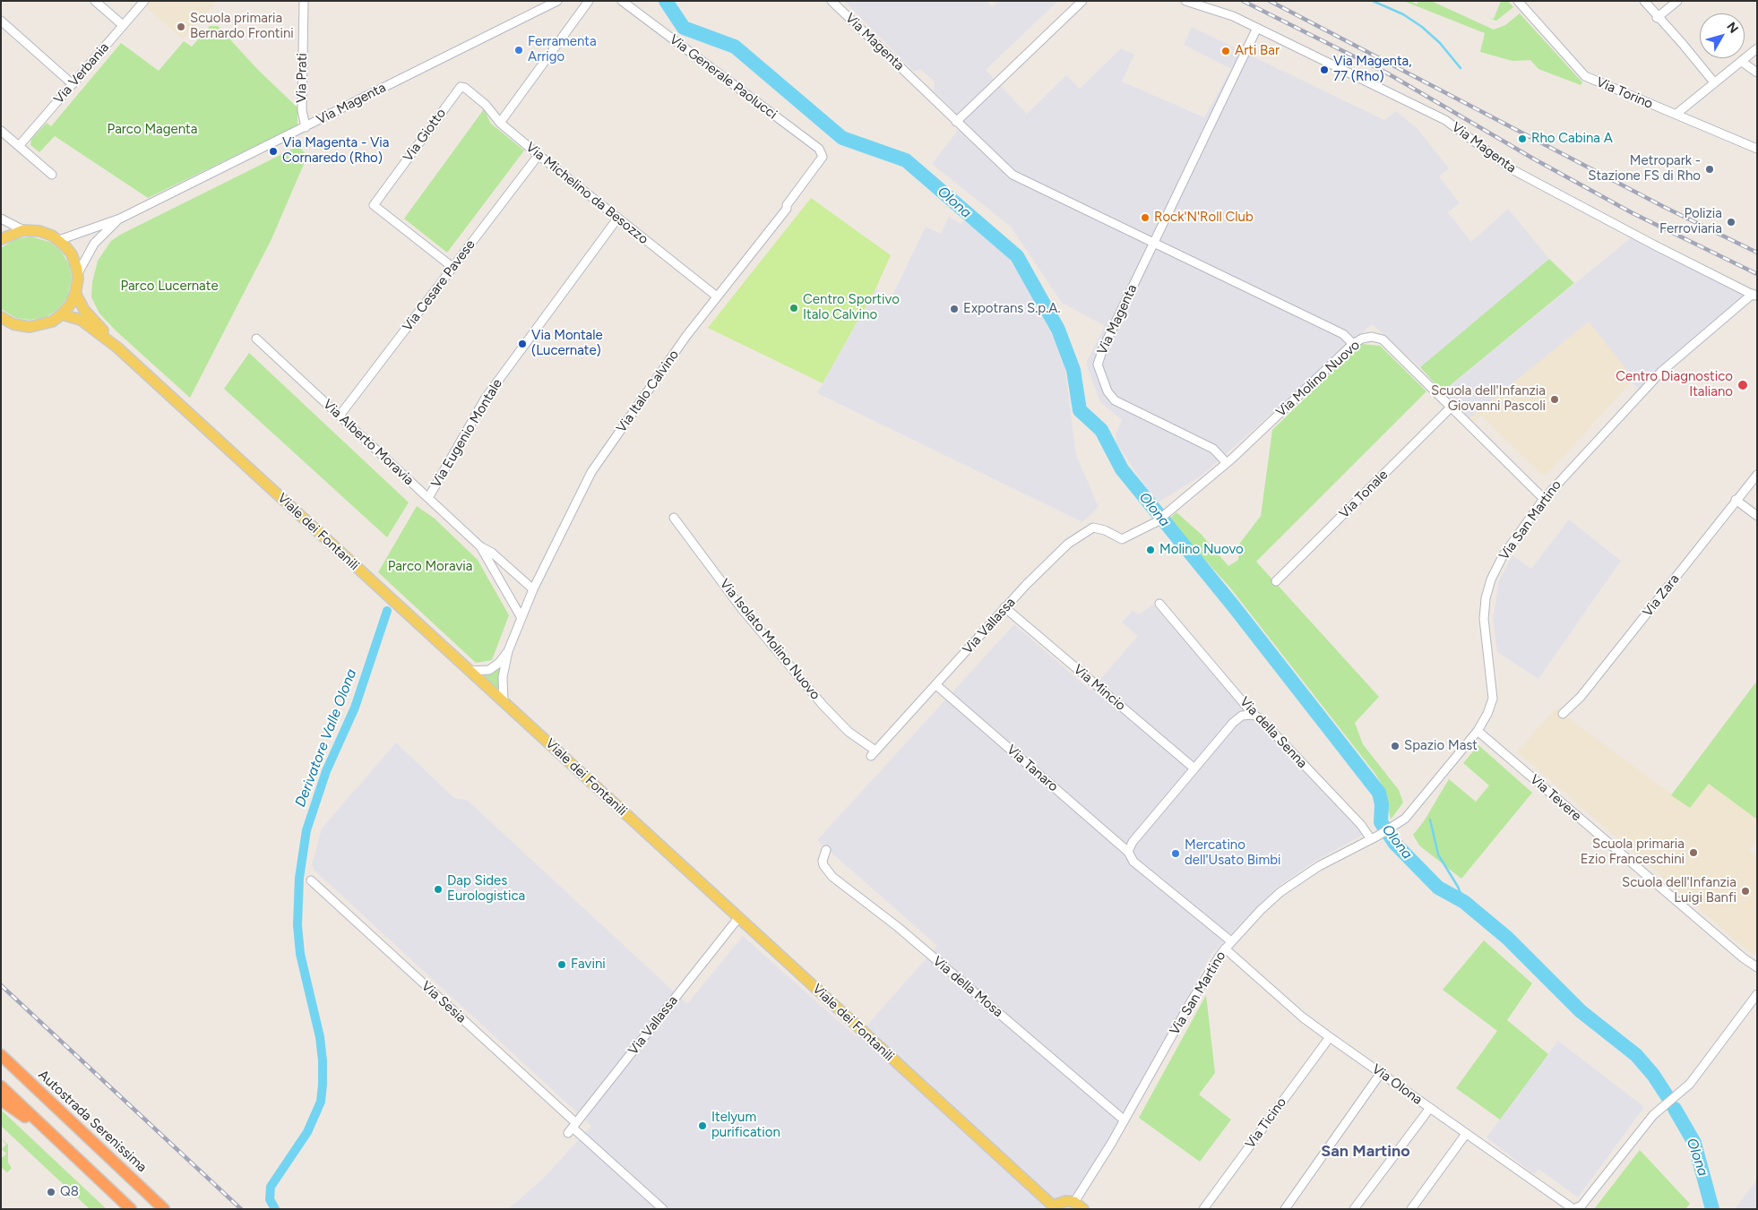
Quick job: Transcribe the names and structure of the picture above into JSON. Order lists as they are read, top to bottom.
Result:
{
  "streets": {
    "highway": ["Autostrada Serenissima"],
    "main road": ["Viale dei Fontanili"],
    "street": [
      "Via Magenta",
      "Via Verbania",
      "Via Generale Paolucci",
      "Via Prati",
      "Via Torino",
      "Via Giotto",
      "Via Michelino da Besozzo",
      "Via Cesare Pavese",
      "Via Molino Nuovo",
      "Via Italo Calvino",
      "Via Eugenio Montale",
      "Via Alberto Moravia",
      "Via Tonale",
      "Via San Martino",
      "Via Zara",
      "Via Vallassa",
      "Via Isolato Molino Nuovo",
      "Via Mincio",
      "Via della Senna",
      "Via Tanaro",
      "Via Tevere",
      "Via della Mosa",
      "Via Sesia",
      "Via Olona",
      "Via Ticino"
    ]
  },
  "crossings": [
    ["Via Magenta", "Via Prati"],
    ["Via Magenta", "Via Molino Nuovo"],
    ["Via Magenta", "Via San Martino"],
    ["Via Generale Paolucci", "Via Italo Calvino"],
    ["Via Giotto", "Via Michelino da Besozzo"],
    ["Via Giotto", "Via Cesare Pavese"],
    ["Via Michelino da Besozzo", "Via Cesare Pavese"],
    ["Via Michelino da Besozzo", "Via Italo Calvino"],
    ["Via Michelino da Besozzo", "Via Eugenio Montale"],
    ["Via Cesare Pavese", "Via Alberto Moravia"],
    ["Via Molino Nuovo", "Via Tonale"],
    ["Via Molino Nuovo", "Via San Martino"],
    ["Via Molino Nuovo", "Via Vallassa"],
    ["Via Italo Calvino", "Via Alberto Moravia"],
    ["Via Eugenio Montale", "Via Alberto Moravia"],
    ["Via San Martino", "Via della Senna"],
    ["Via San Martino", "Via Tanaro"],
    ["Via San Martino", "Via Tevere"],
    ["Via San Martino", "Via della Mosa"],
    ["Via San Martino", "Via Olona"],
    ["Viale dei Fontanili", "Via Vallassa"],
    ["Via Vallassa", "Via Isolato Molino Nuovo"],
    ["Via Vallassa", "Via Mincio"],
    ["Via Vallassa", "Via Tanaro"],
    ["Via Vallassa", "Via Sesia"],
    ["Via Olona", "Via Ticino"]
  ],
  "districts": ["San Martino"],
  "water": ["Olona", "Derivatore Valle Olona"],
  "parks": ["Parco Magenta", "Parco Lucernate", "Parco Moravia"],
  "places": [
    "Scuola primaria Bernardo Frontini",
    "Ferramenta Arrigo",
    "Arti Bar",
    "Via Magenta, 77 (Rho)",
    "Rho Cabina A",
    "Via Magenta - Via Cornaredo (Rho)",
    "Metropark - Stazione FS di Rho",
    "Rock'N'Roll Club",
    "Polizia Ferroviaria",
    "Centro Sportivo Italo Calvino",
    "Expotrans S.p.A.",
    "Via Montale (Lucernate)",
    "Centro Diagnostico Italiano",
    "Scuola dell'Infanzia Giovanni Pascoli",
    "Molino Nuovo",
    "Spazio Mast",
    "Scuola primaria Ezio Franceschini",
    "Mercatino dell'Usato Bimbi",
    "Dap Sides Eurologistica",
    "Scuola dell'Infanzia Luigi Banfi",
    "Favini",
    "Itelyum purification",
    "Q8"
  ],
  "north": "top right"
}
